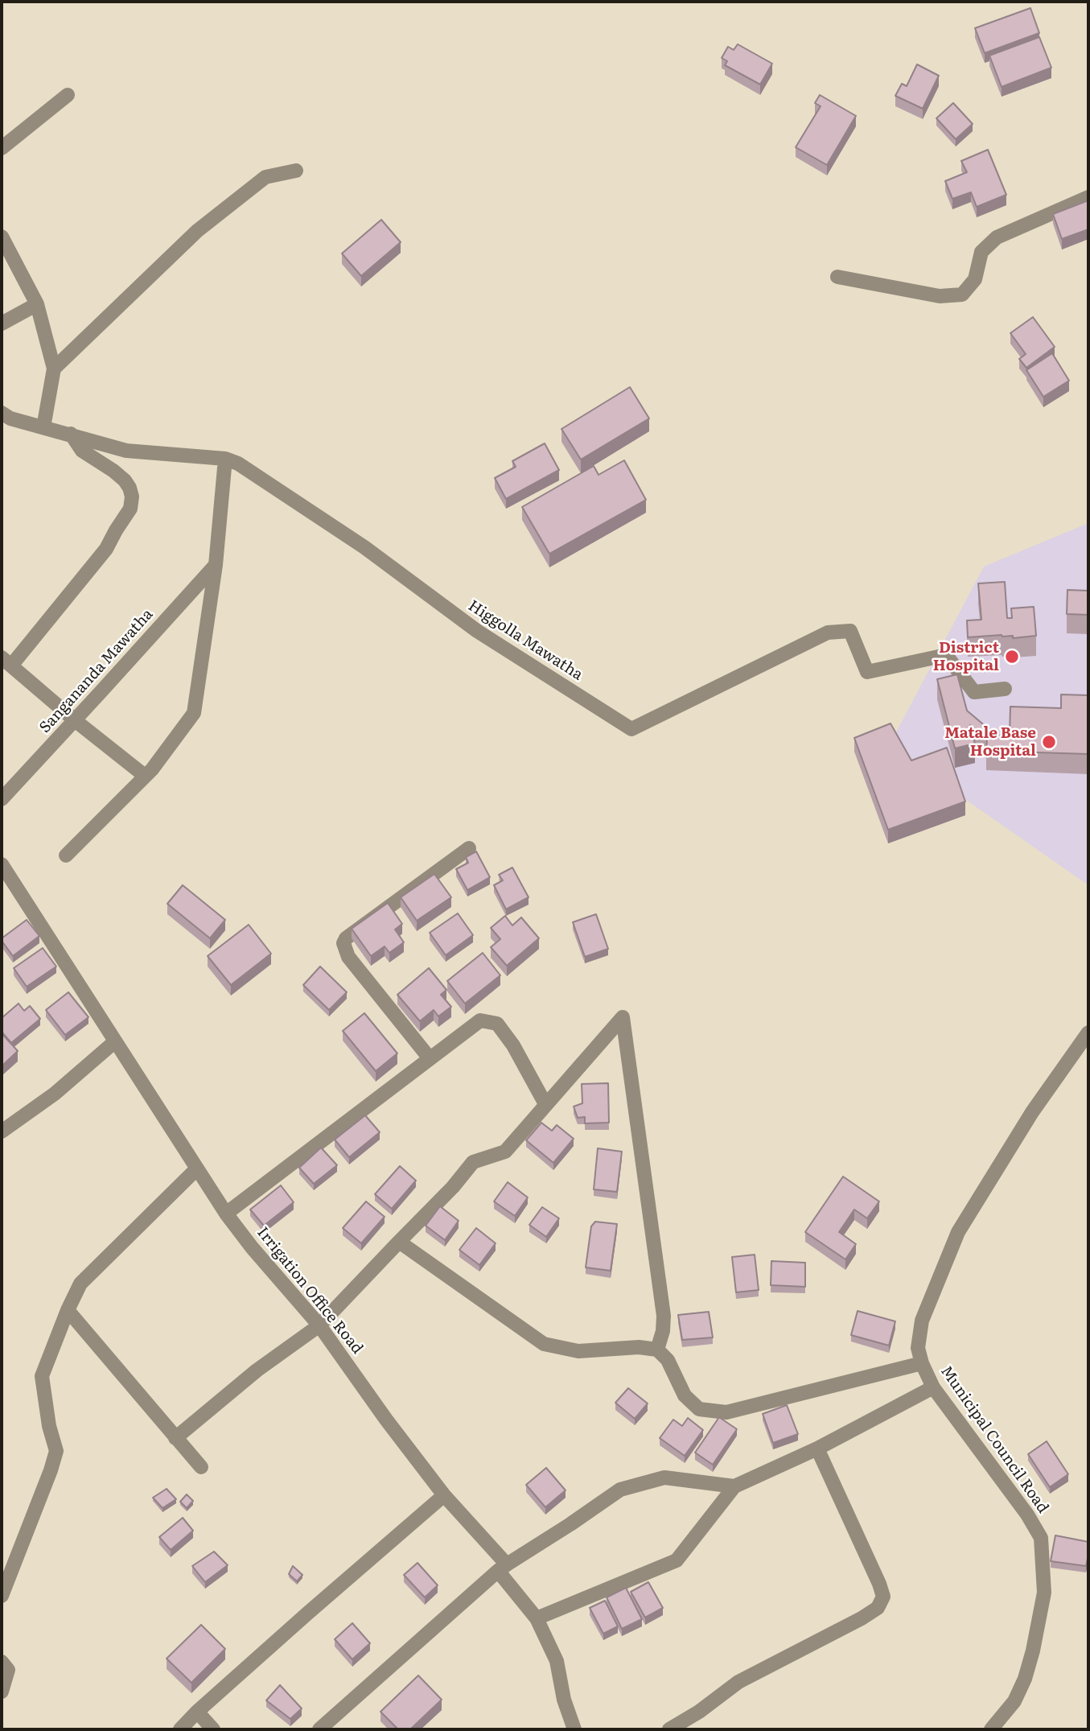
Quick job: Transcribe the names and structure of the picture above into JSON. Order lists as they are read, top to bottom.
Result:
{
  "streets": {
    "street": [
      "Higgolla Mawatha",
      "Sangananda Mawatha",
      "Irrigation Office Road",
      "Municipal Council Road"
    ]
  },
  "places": ["District Hospital", "Matale Base Hospital"]
}
